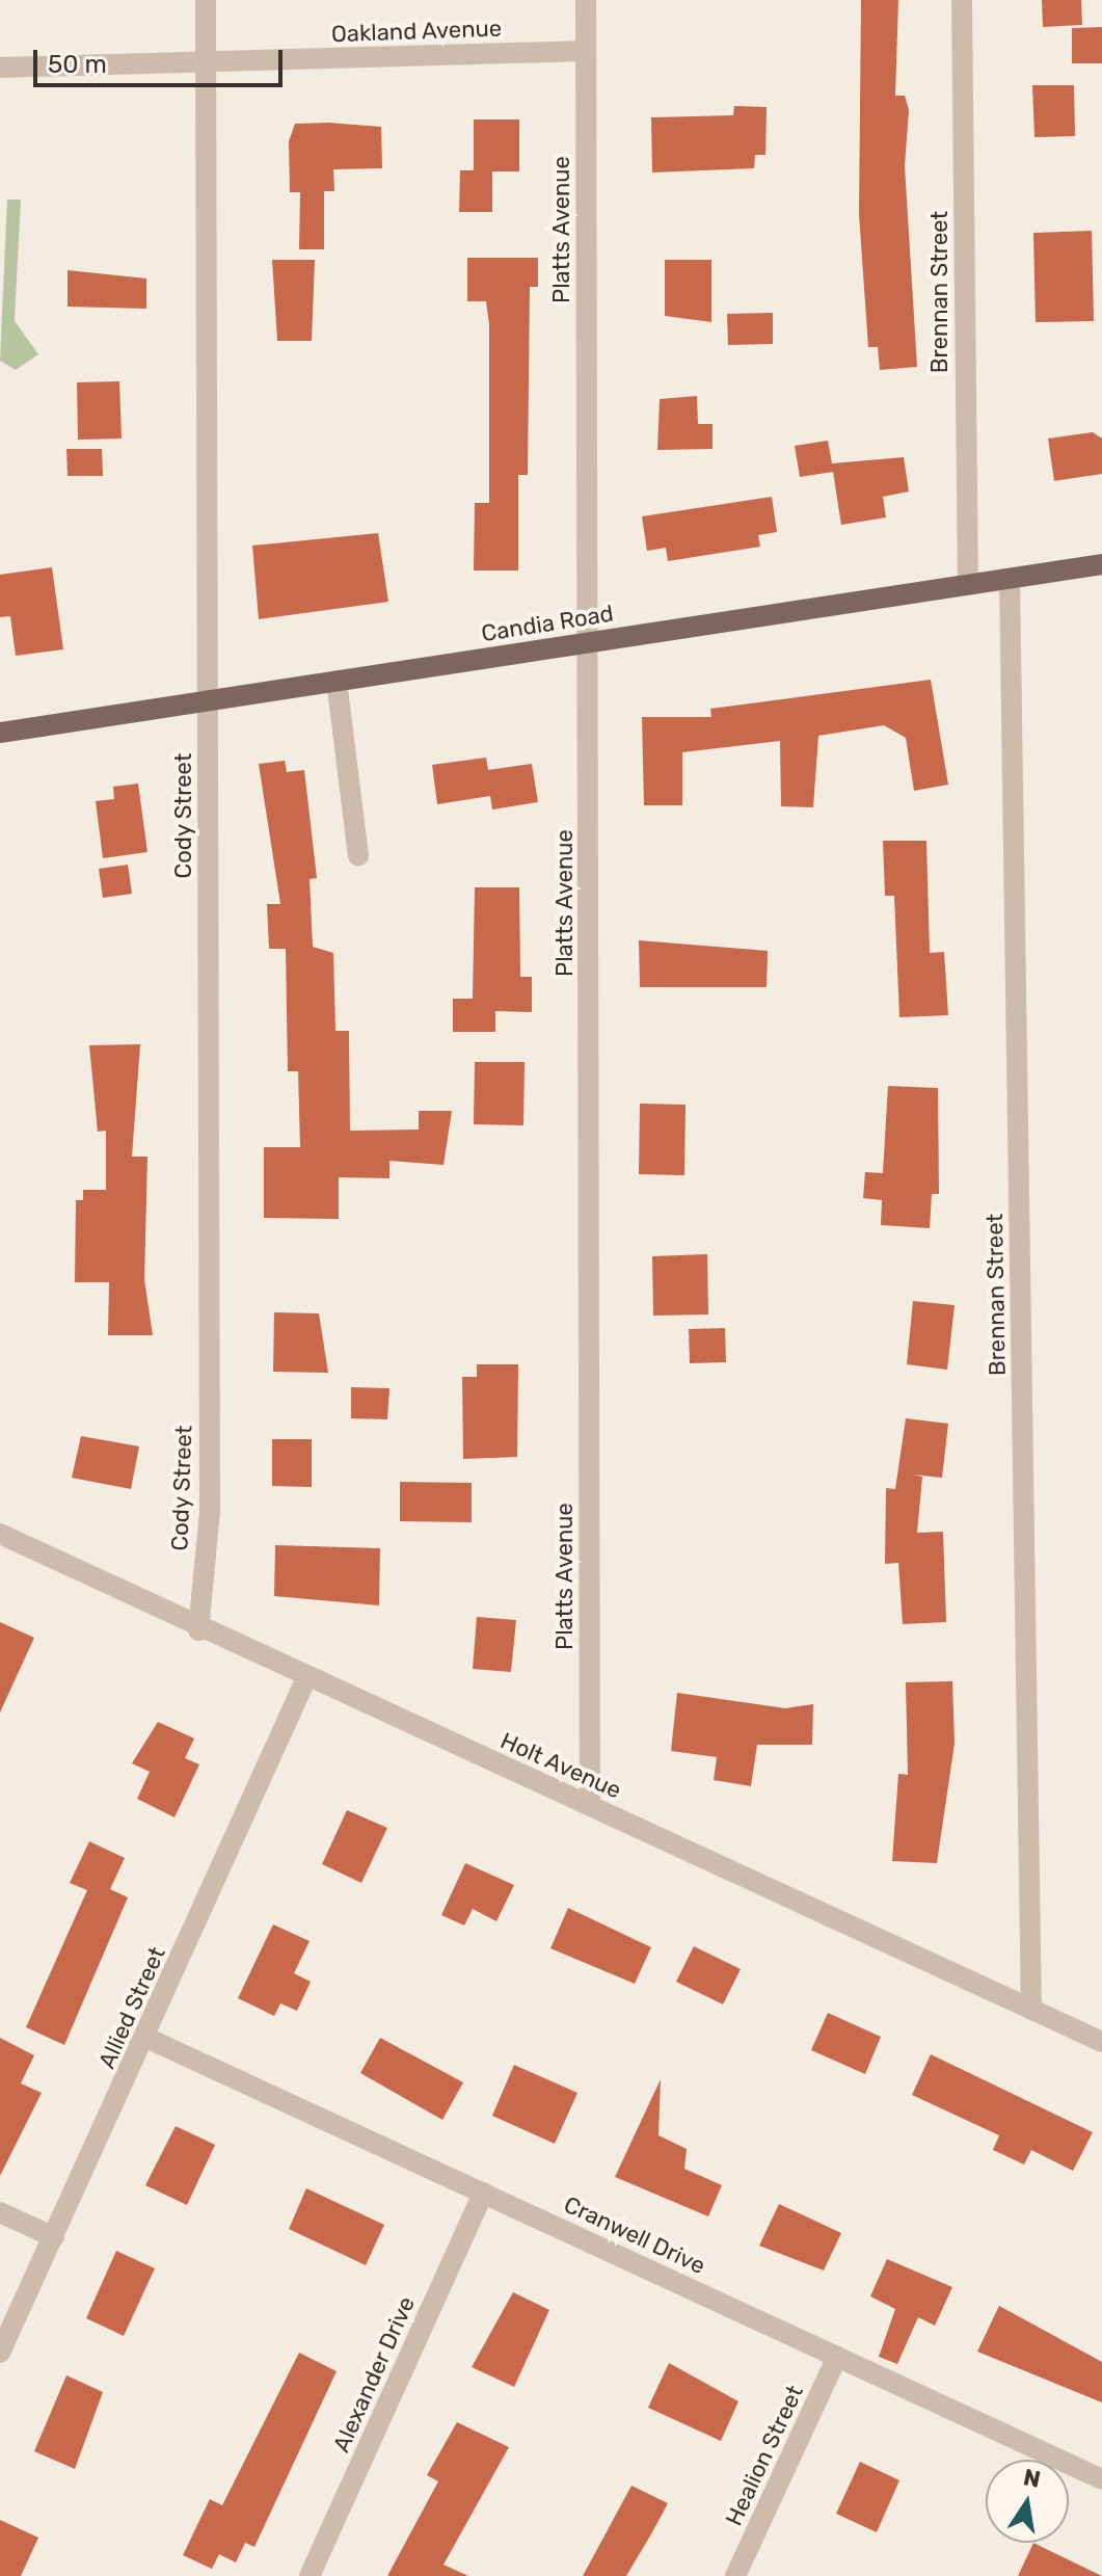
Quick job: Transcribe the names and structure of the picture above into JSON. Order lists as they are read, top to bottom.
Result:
{
  "streets": {
    "main road": ["Candia Road"],
    "street": [
      "Oakland Avenue",
      "Platts Avenue",
      "Brennan Street",
      "Cody Street",
      "Holt Avenue",
      "Allied Street",
      "Cranwell Drive",
      "Alexander Drive",
      "Healion Street"
    ]
  },
  "crossings": [
    ["Oakland Avenue", "Platts Avenue"],
    ["Oakland Avenue", "Cody Street"],
    ["Platts Avenue", "Candia Road"],
    ["Platts Avenue", "Holt Avenue"],
    ["Brennan Street", "Candia Road"],
    ["Brennan Street", "Holt Avenue"],
    ["Candia Road", "Cody Street"],
    ["Cody Street", "Holt Avenue"],
    ["Holt Avenue", "Allied Street"],
    ["Allied Street", "Cranwell Drive"],
    ["Cranwell Drive", "Alexander Drive"],
    ["Cranwell Drive", "Healion Street"]
  ],
  "scale_bar": "50 m",
  "north": "top"
}
